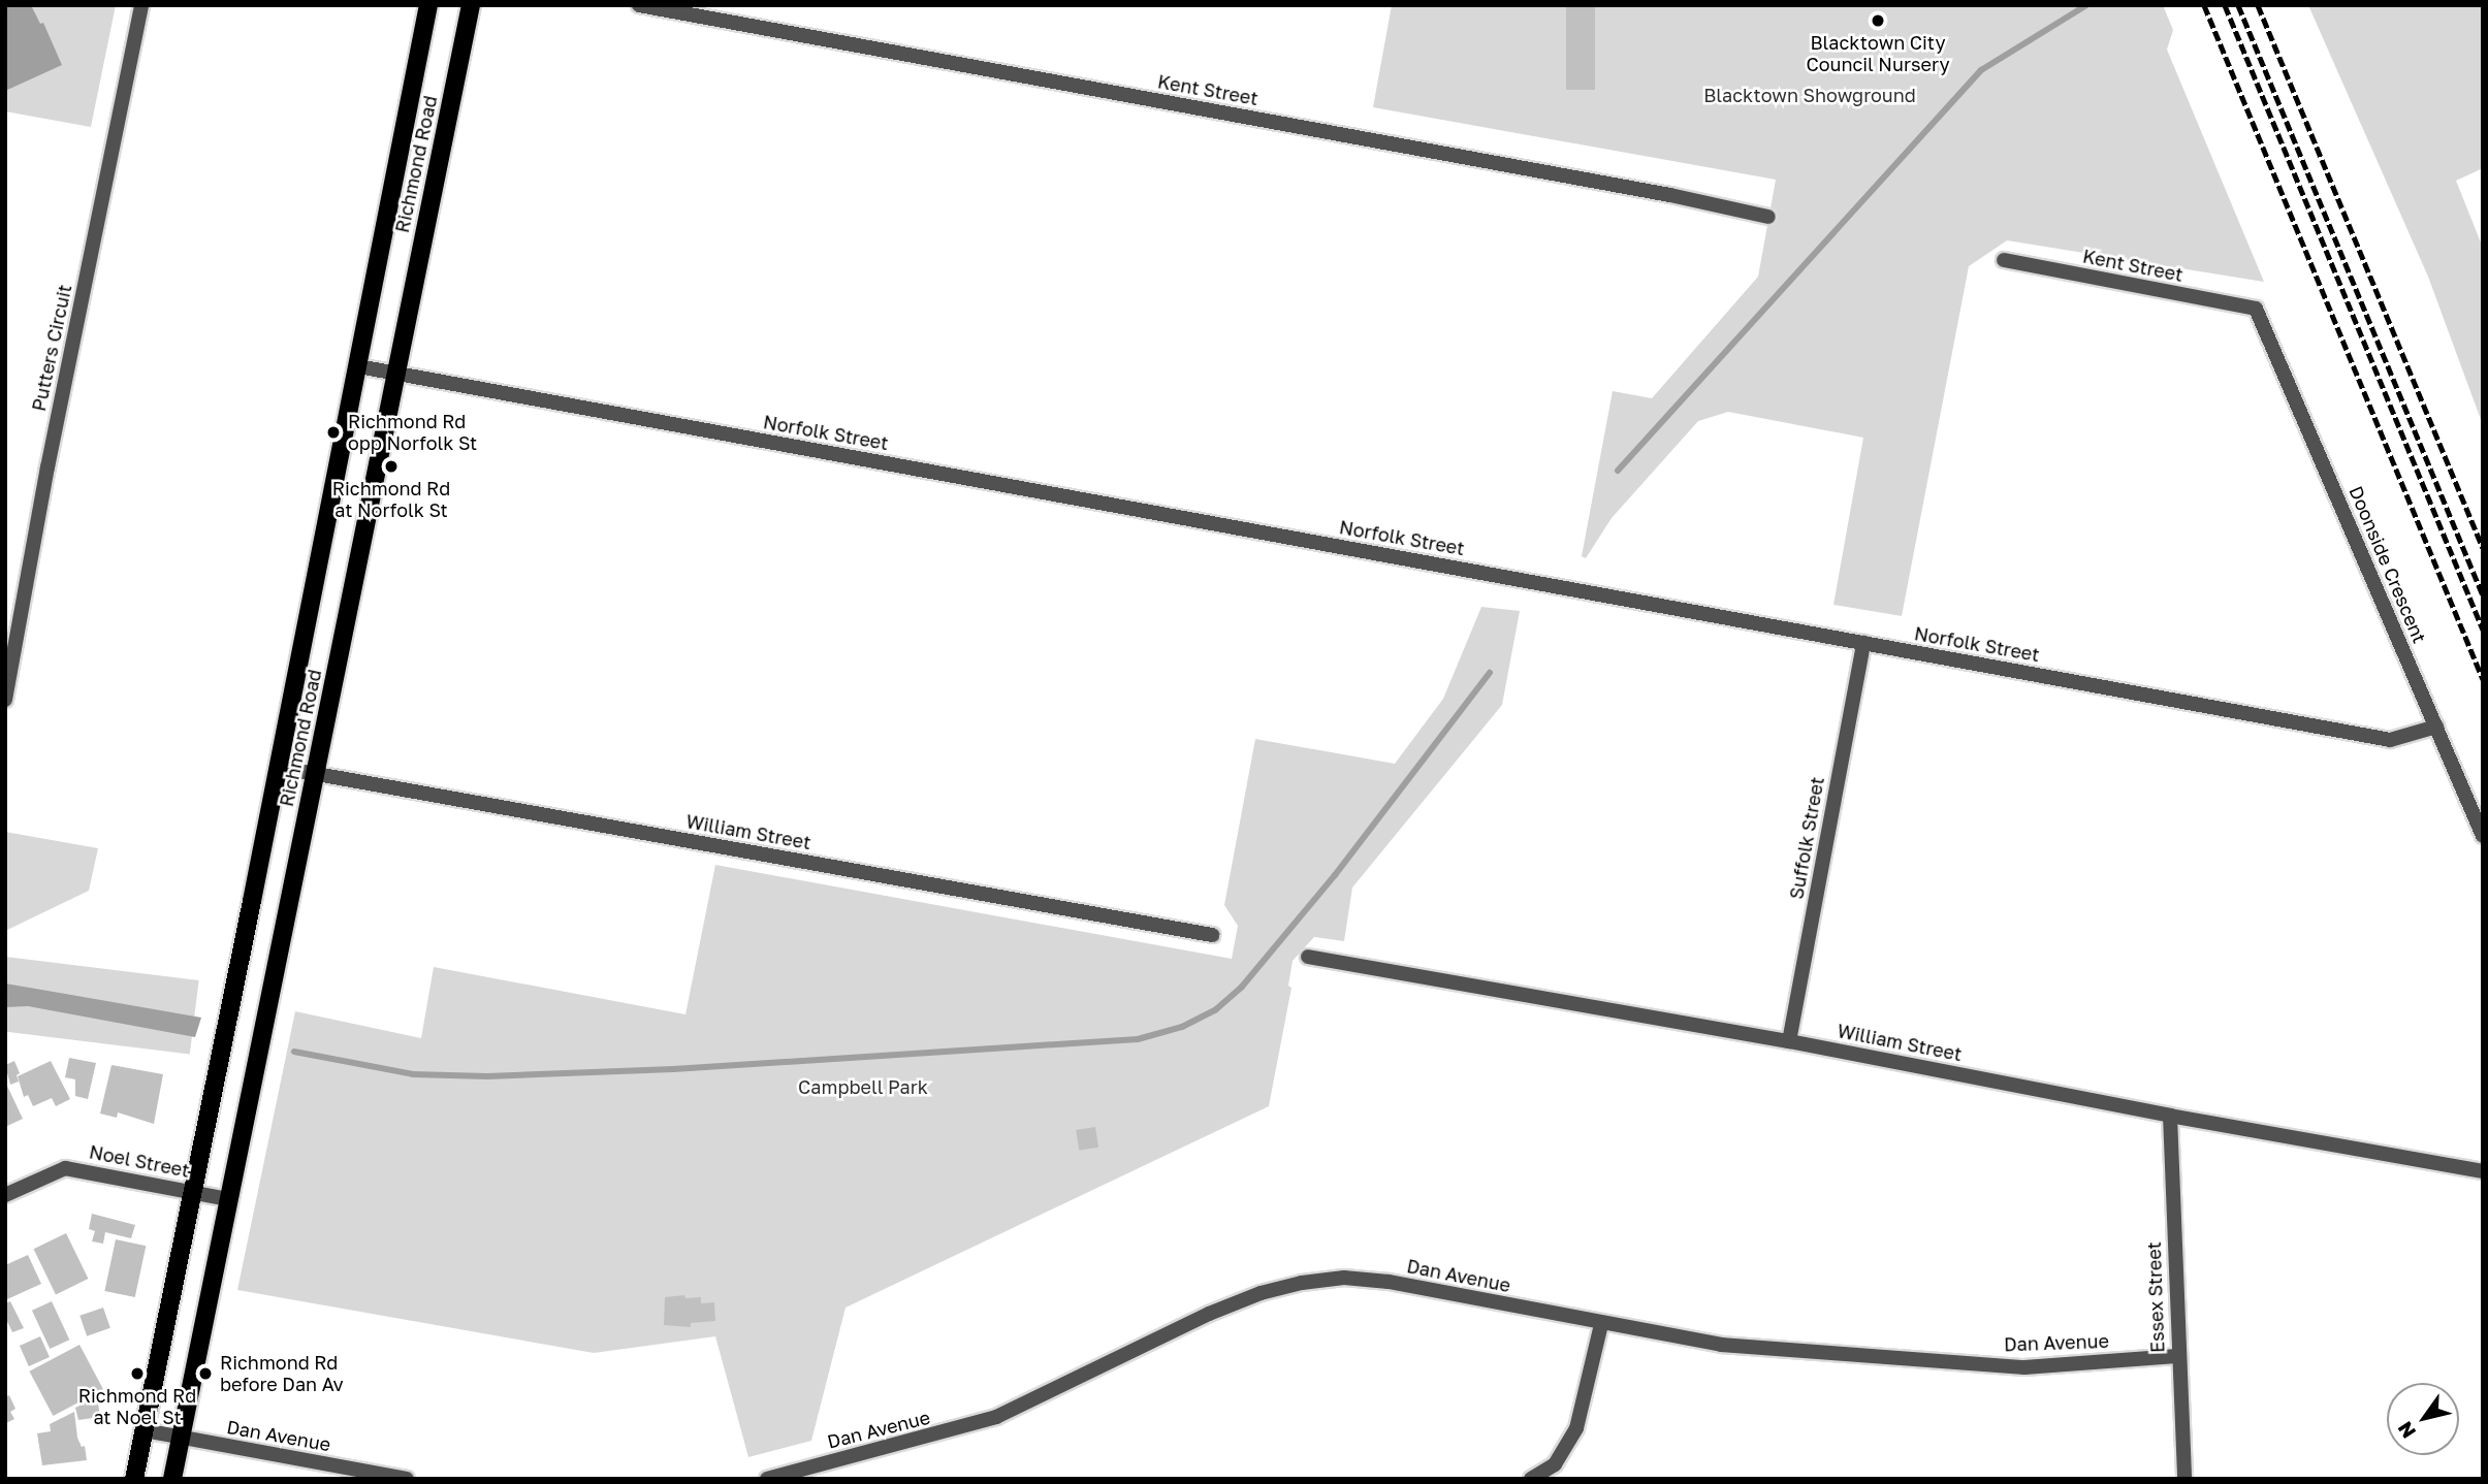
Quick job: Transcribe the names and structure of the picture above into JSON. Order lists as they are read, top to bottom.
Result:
{
  "streets": {
    "main road": ["Richmond Road"],
    "street": [
      "Kent Street",
      "Putters Circuit",
      "Norfolk Street",
      "Doonside Crescent",
      "William Street",
      "Suffolk Street",
      "Noel Street",
      "Dan Avenue",
      "Essex Street"
    ]
  },
  "crossings": [
    ["Kent Street", "Doonside Crescent"],
    ["Richmond Road", "Norfolk Street"],
    ["Richmond Road", "William Street"],
    ["Richmond Road", "Noel Street"],
    ["Richmond Road", "Dan Avenue"],
    ["Norfolk Street", "Doonside Crescent"],
    ["Norfolk Street", "Suffolk Street"],
    ["William Street", "Suffolk Street"],
    ["William Street", "Essex Street"],
    ["Dan Avenue", "Essex Street"]
  ],
  "parks": ["Blacktown Showground", "Campbell Park"],
  "places": [
    "Blacktown City Council Nursery",
    "Richmond Rd opp Norfolk St",
    "Richmond Rd at Norfolk St",
    "Richmond Rd at Noel St",
    "Richmond Rd before Dan Av"
  ],
  "north": "bottom left"
}
